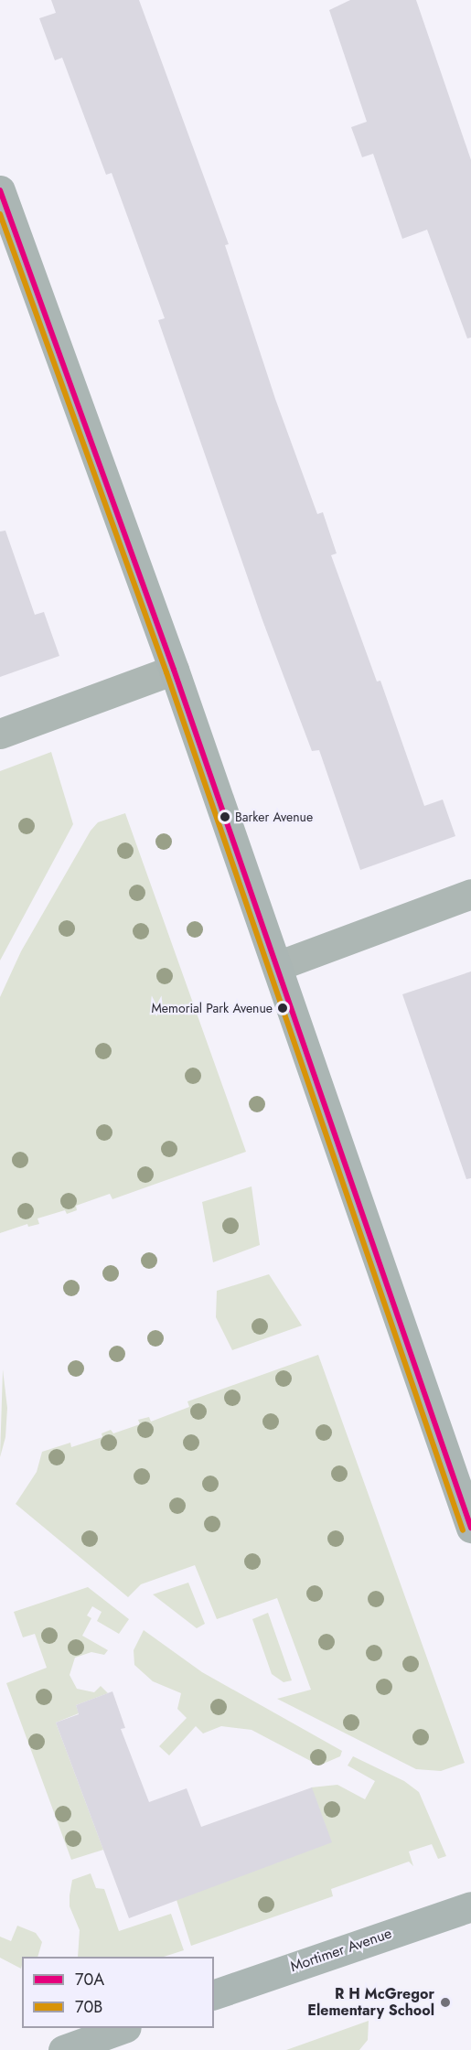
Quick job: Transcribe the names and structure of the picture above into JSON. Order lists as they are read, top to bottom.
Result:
{
  "streets": {
    "main road": ["Mortimer Avenue"]
  },
  "places": ["Barker Avenue", "Memorial Park Avenue", "R H McGregor Elementary School"],
  "lines": ["transit line 70A", "transit line 70B"],
  "legend": ["70A", "70B"]
}
